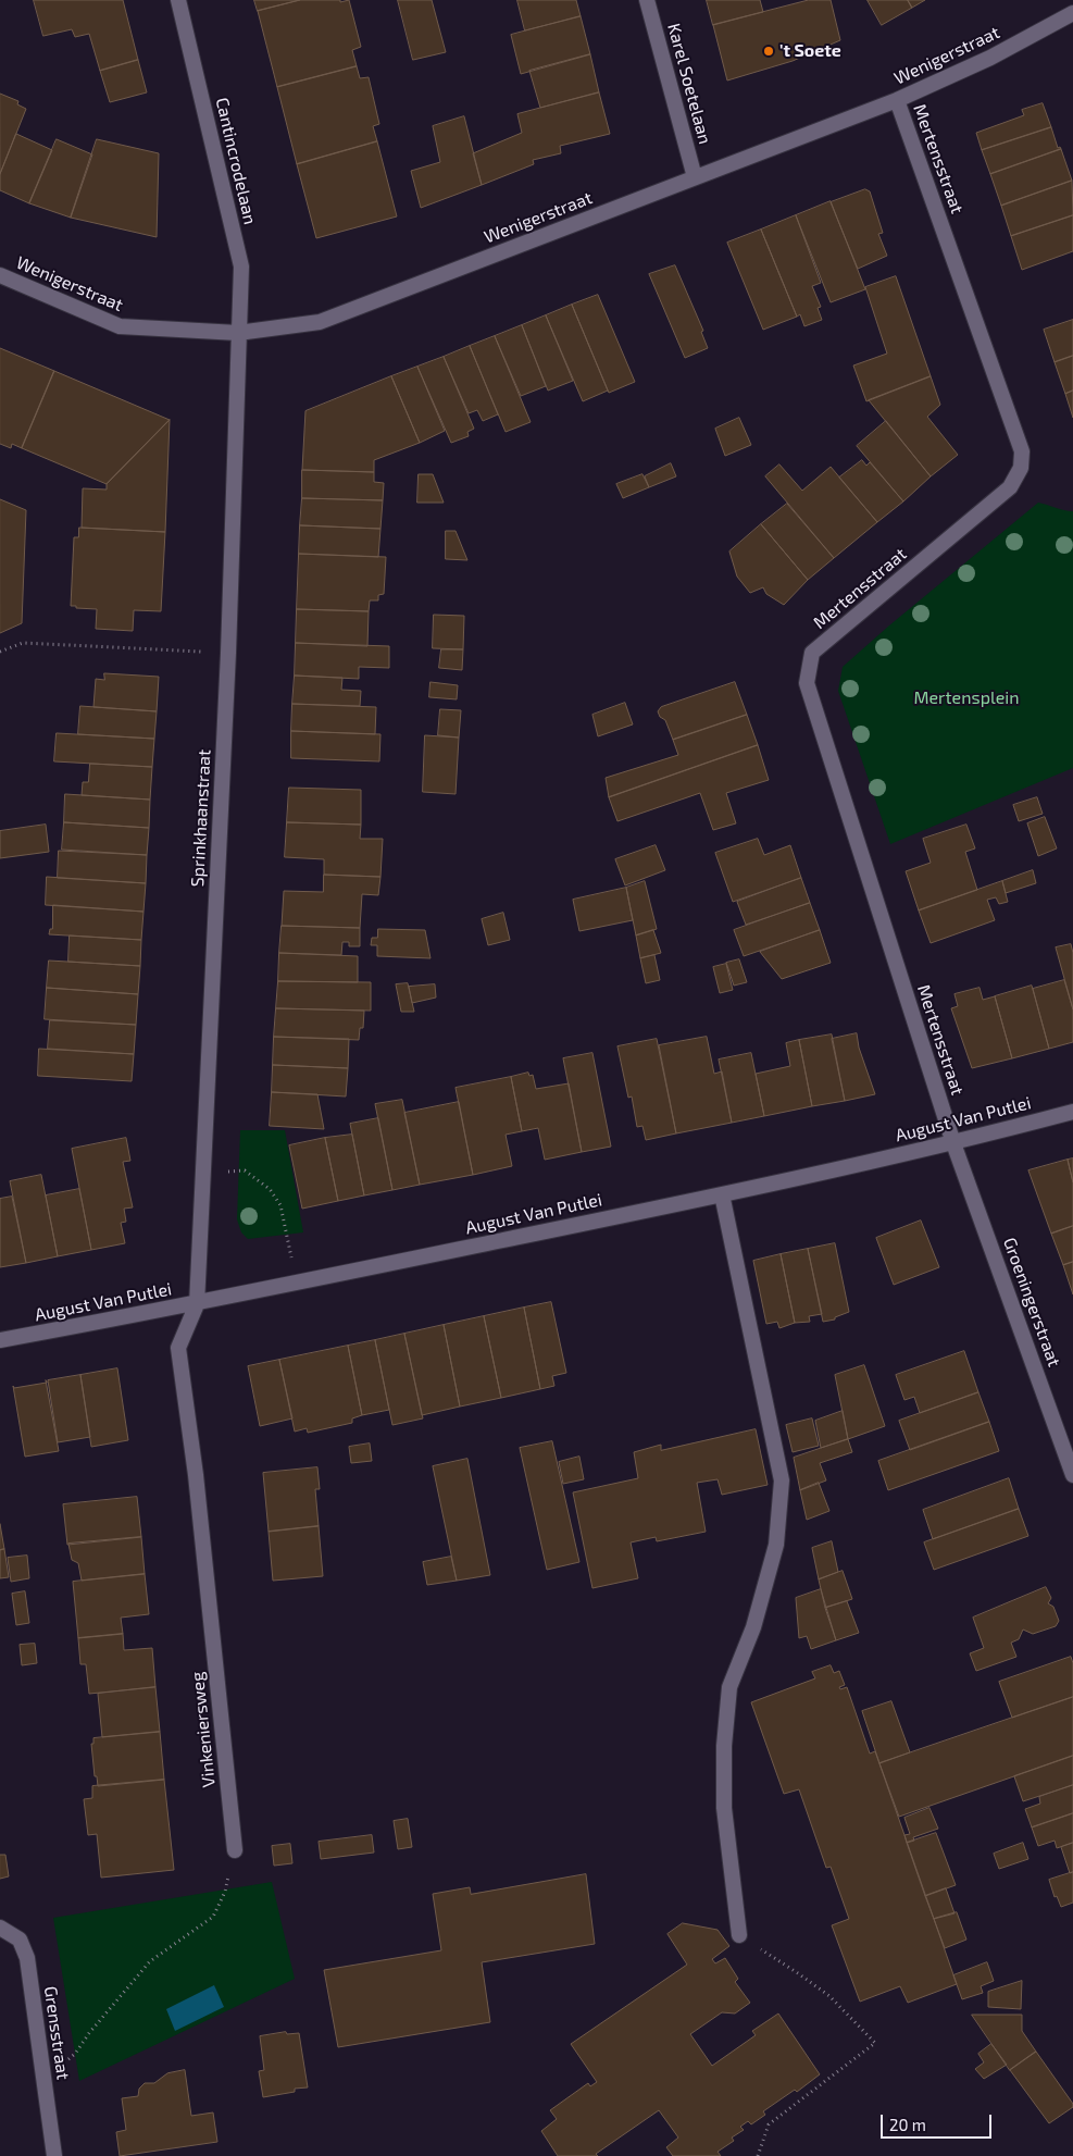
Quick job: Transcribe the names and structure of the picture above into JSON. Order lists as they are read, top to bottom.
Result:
{
  "streets": {
    "street": [
      "Wenigerstraat",
      "Karel Soetelaan",
      "Mertensstraat",
      "Cantincrodelaan",
      "Sprinkhaanstraat",
      "August Van Putlei",
      "Groeningerstraat",
      "Vinkeniersweg",
      "Grensstraat"
    ]
  },
  "crossings": [
    ["Wenigerstraat", "Karel Soetelaan"],
    ["Wenigerstraat", "Mertensstraat"],
    ["Wenigerstraat", "Cantincrodelaan"],
    ["Wenigerstraat", "Sprinkhaanstraat"],
    ["Mertensstraat", "August Van Putlei"],
    ["Mertensstraat", "Groeningerstraat"],
    ["Cantincrodelaan", "Sprinkhaanstraat"],
    ["Sprinkhaanstraat", "August Van Putlei"],
    ["Sprinkhaanstraat", "Vinkeniersweg"],
    ["August Van Putlei", "Groeningerstraat"],
    ["August Van Putlei", "Vinkeniersweg"]
  ],
  "parks": ["Mertensplein"],
  "places": ["'t Soete"],
  "scale_bar": "20 m"
}
